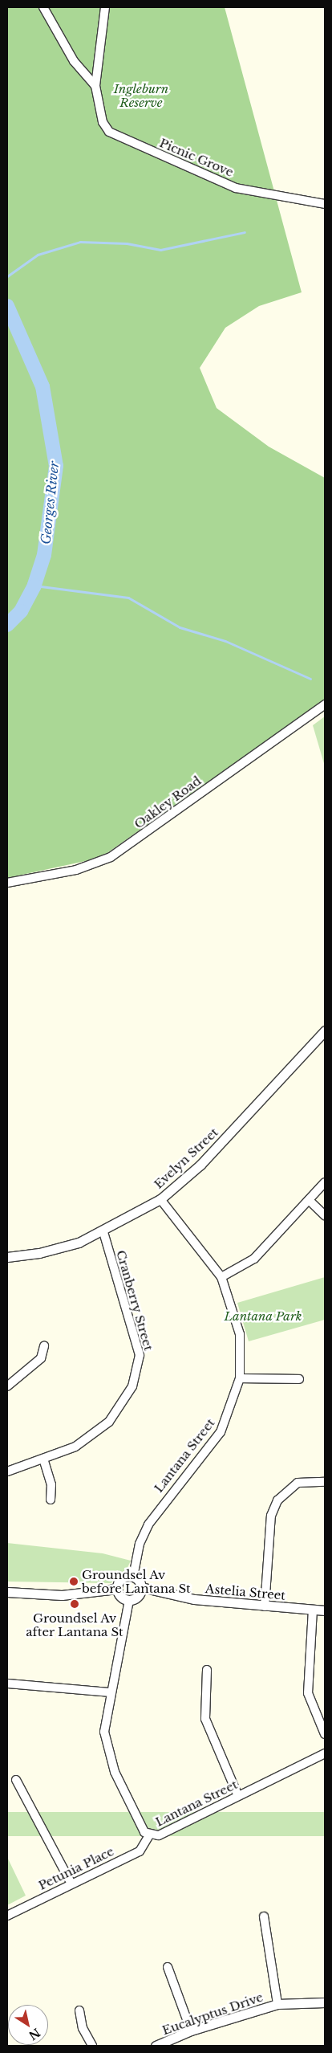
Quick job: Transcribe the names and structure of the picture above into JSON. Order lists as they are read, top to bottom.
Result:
{
  "streets": {
    "street": [
      "Picnic Grove",
      "Oakley Road",
      "Evelyn Street",
      "Cranberry Street",
      "Lantana Street",
      "Astelia Street",
      "Petunia Place",
      "Eucalyptus Drive"
    ]
  },
  "crossings": [
    ["Evelyn Street", "Cranberry Street"],
    ["Evelyn Street", "Lantana Street"],
    ["Lantana Street", "Astelia Street"],
    ["Lantana Street", "Petunia Place"]
  ],
  "water": ["Georges River"],
  "parks": ["Ingleburn Reserve", "Lantana Park"],
  "places": ["Groundsel Av before Lantana St", "Groundsel Av after Lantana St"],
  "north": "bottom right"
}
